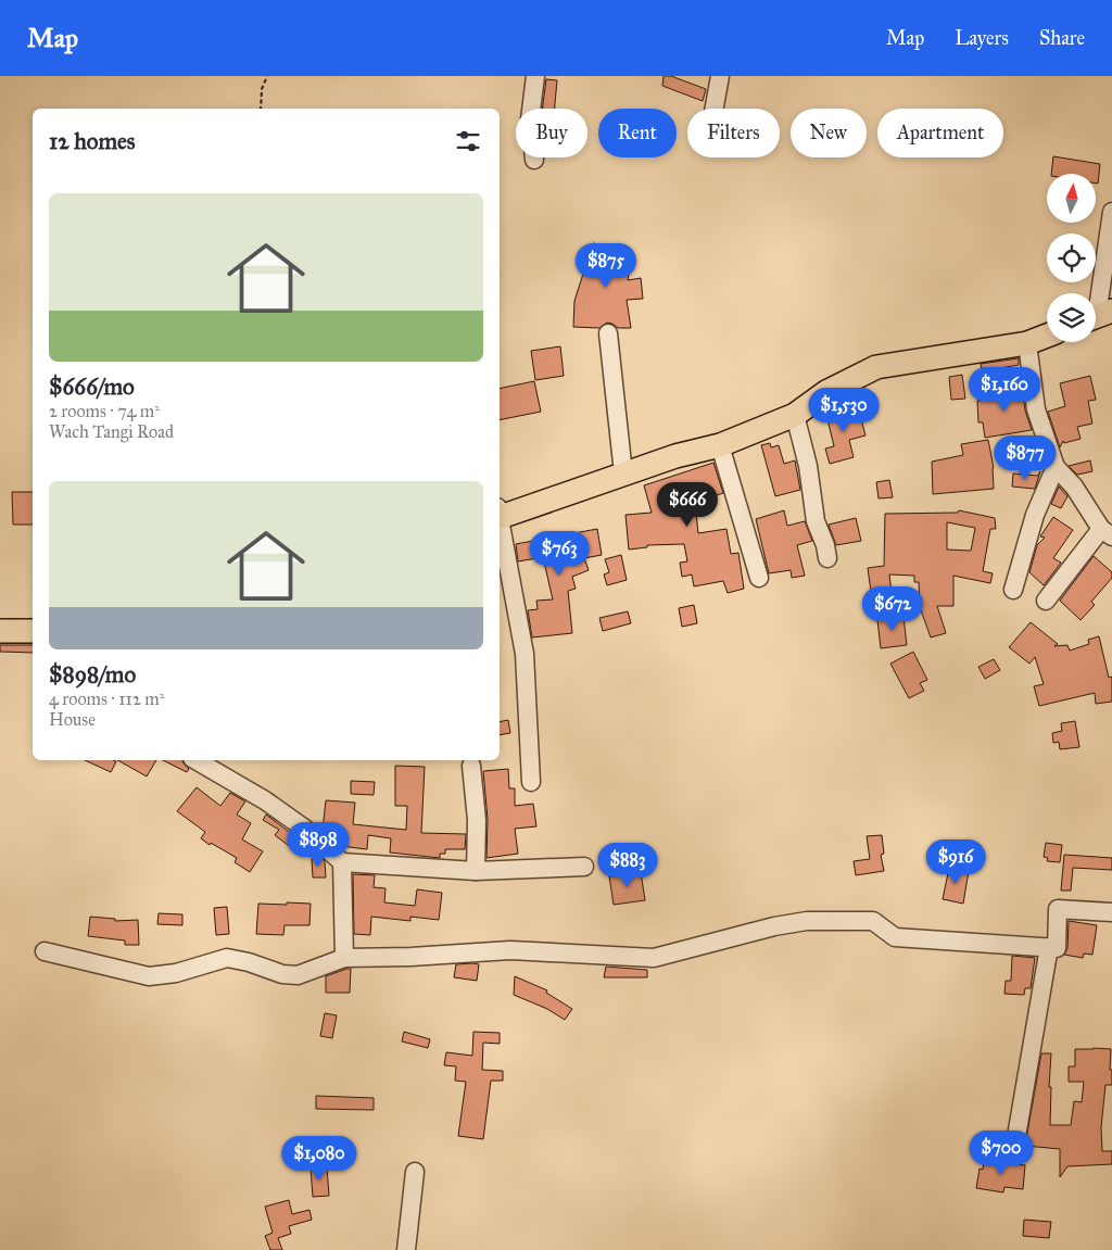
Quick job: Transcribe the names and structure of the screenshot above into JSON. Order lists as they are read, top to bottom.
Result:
{
  "north": "top",
  "page": {
    "header": "Map",
    "nav": ["Map", "Layers", "Share"],
    "chip": [
      "Buy",
      "Rent",
      "Filters",
      "New",
      "Apartment"
    ],
    "heading": "12 homes",
    "list": [
      {
        "name": "$666/mo",
        "note": "2 rooms · 74 m² · Wach Tangi Road"
      },
      {
        "name": "$898/mo",
        "note": "4 rooms · 112 m² · House"
      }
    ],
    "price": [
      "$875",
      "$1,160",
      "$1,530",
      "$877",
      "$666",
      "$763",
      "$672",
      "$898",
      "$916",
      "$883",
      "$700",
      "$1,080"
    ]
  }
}
